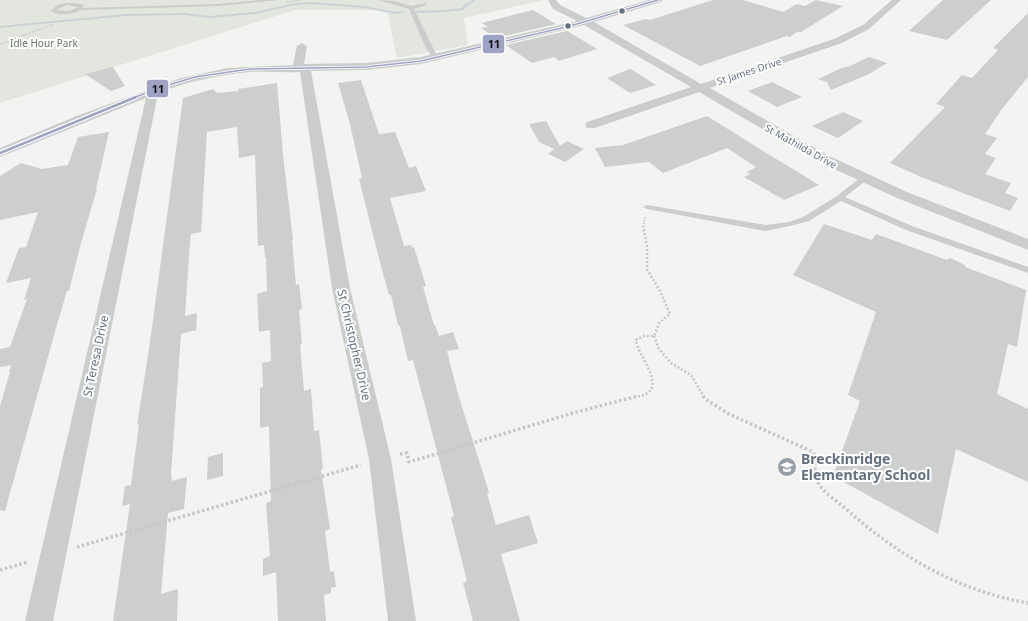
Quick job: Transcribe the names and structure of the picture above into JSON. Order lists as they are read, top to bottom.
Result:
{
  "streets": {
    "street": [
      "St James Drive",
      "St Mathilda Drive",
      "St Christopher Drive",
      "St Teresa Drive"
    ]
  },
  "crossings": [
    ["St James Drive", "St Mathilda Drive"]
  ],
  "parks": ["Idle Hour Park"],
  "places": {
    "school or university": ["Breckinridge Elementary School"]
  },
  "lines": ["transit line 11"]
}
